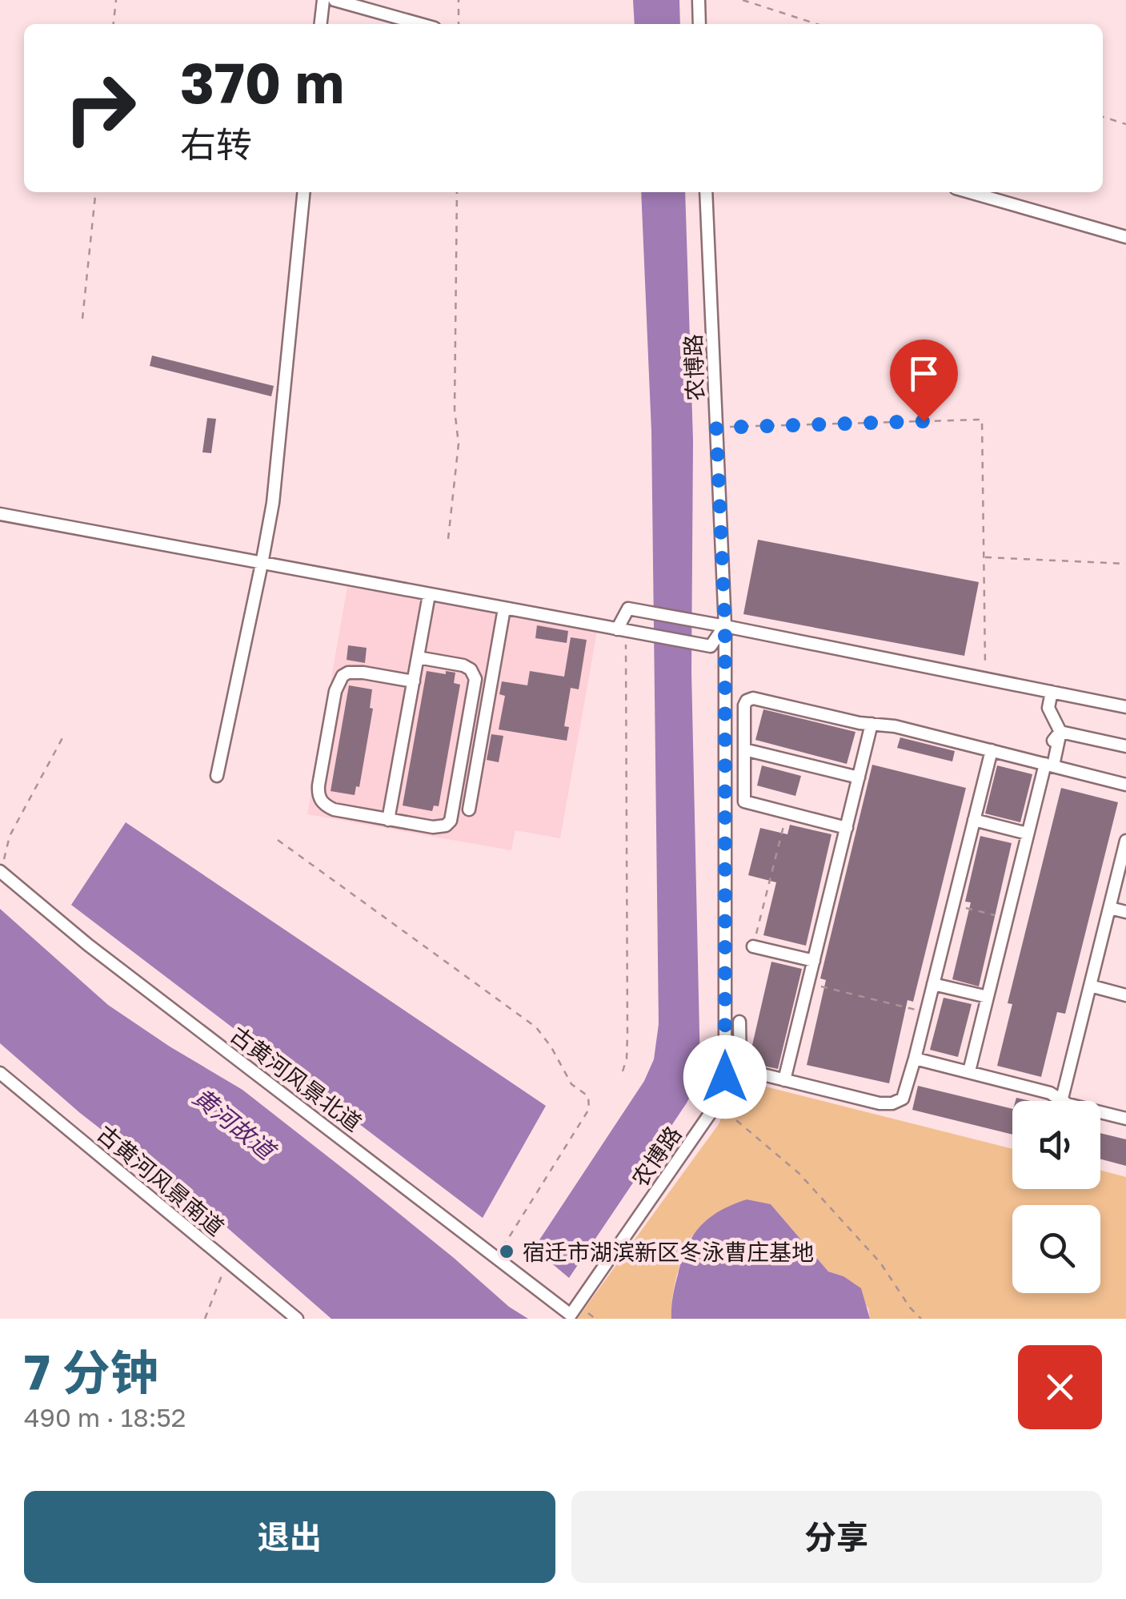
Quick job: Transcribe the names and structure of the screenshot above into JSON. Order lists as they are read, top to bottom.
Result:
{
  "streets": {
    "street": ["农博路", "古黄河风景北道", "古黄河风景南道"]
  },
  "crossings": [
    ["农博路", "古黄河风景北道"]
  ],
  "water": ["黄河故道"],
  "places": ["宿迁市湖滨新区冬泳曹庄基地"],
  "page": {
    "turn": ["370 m", "右转"],
    "heading": ["7 分钟", "490 m · 18:52"],
    "buttons": ["退出", "分享"]
  }
}
